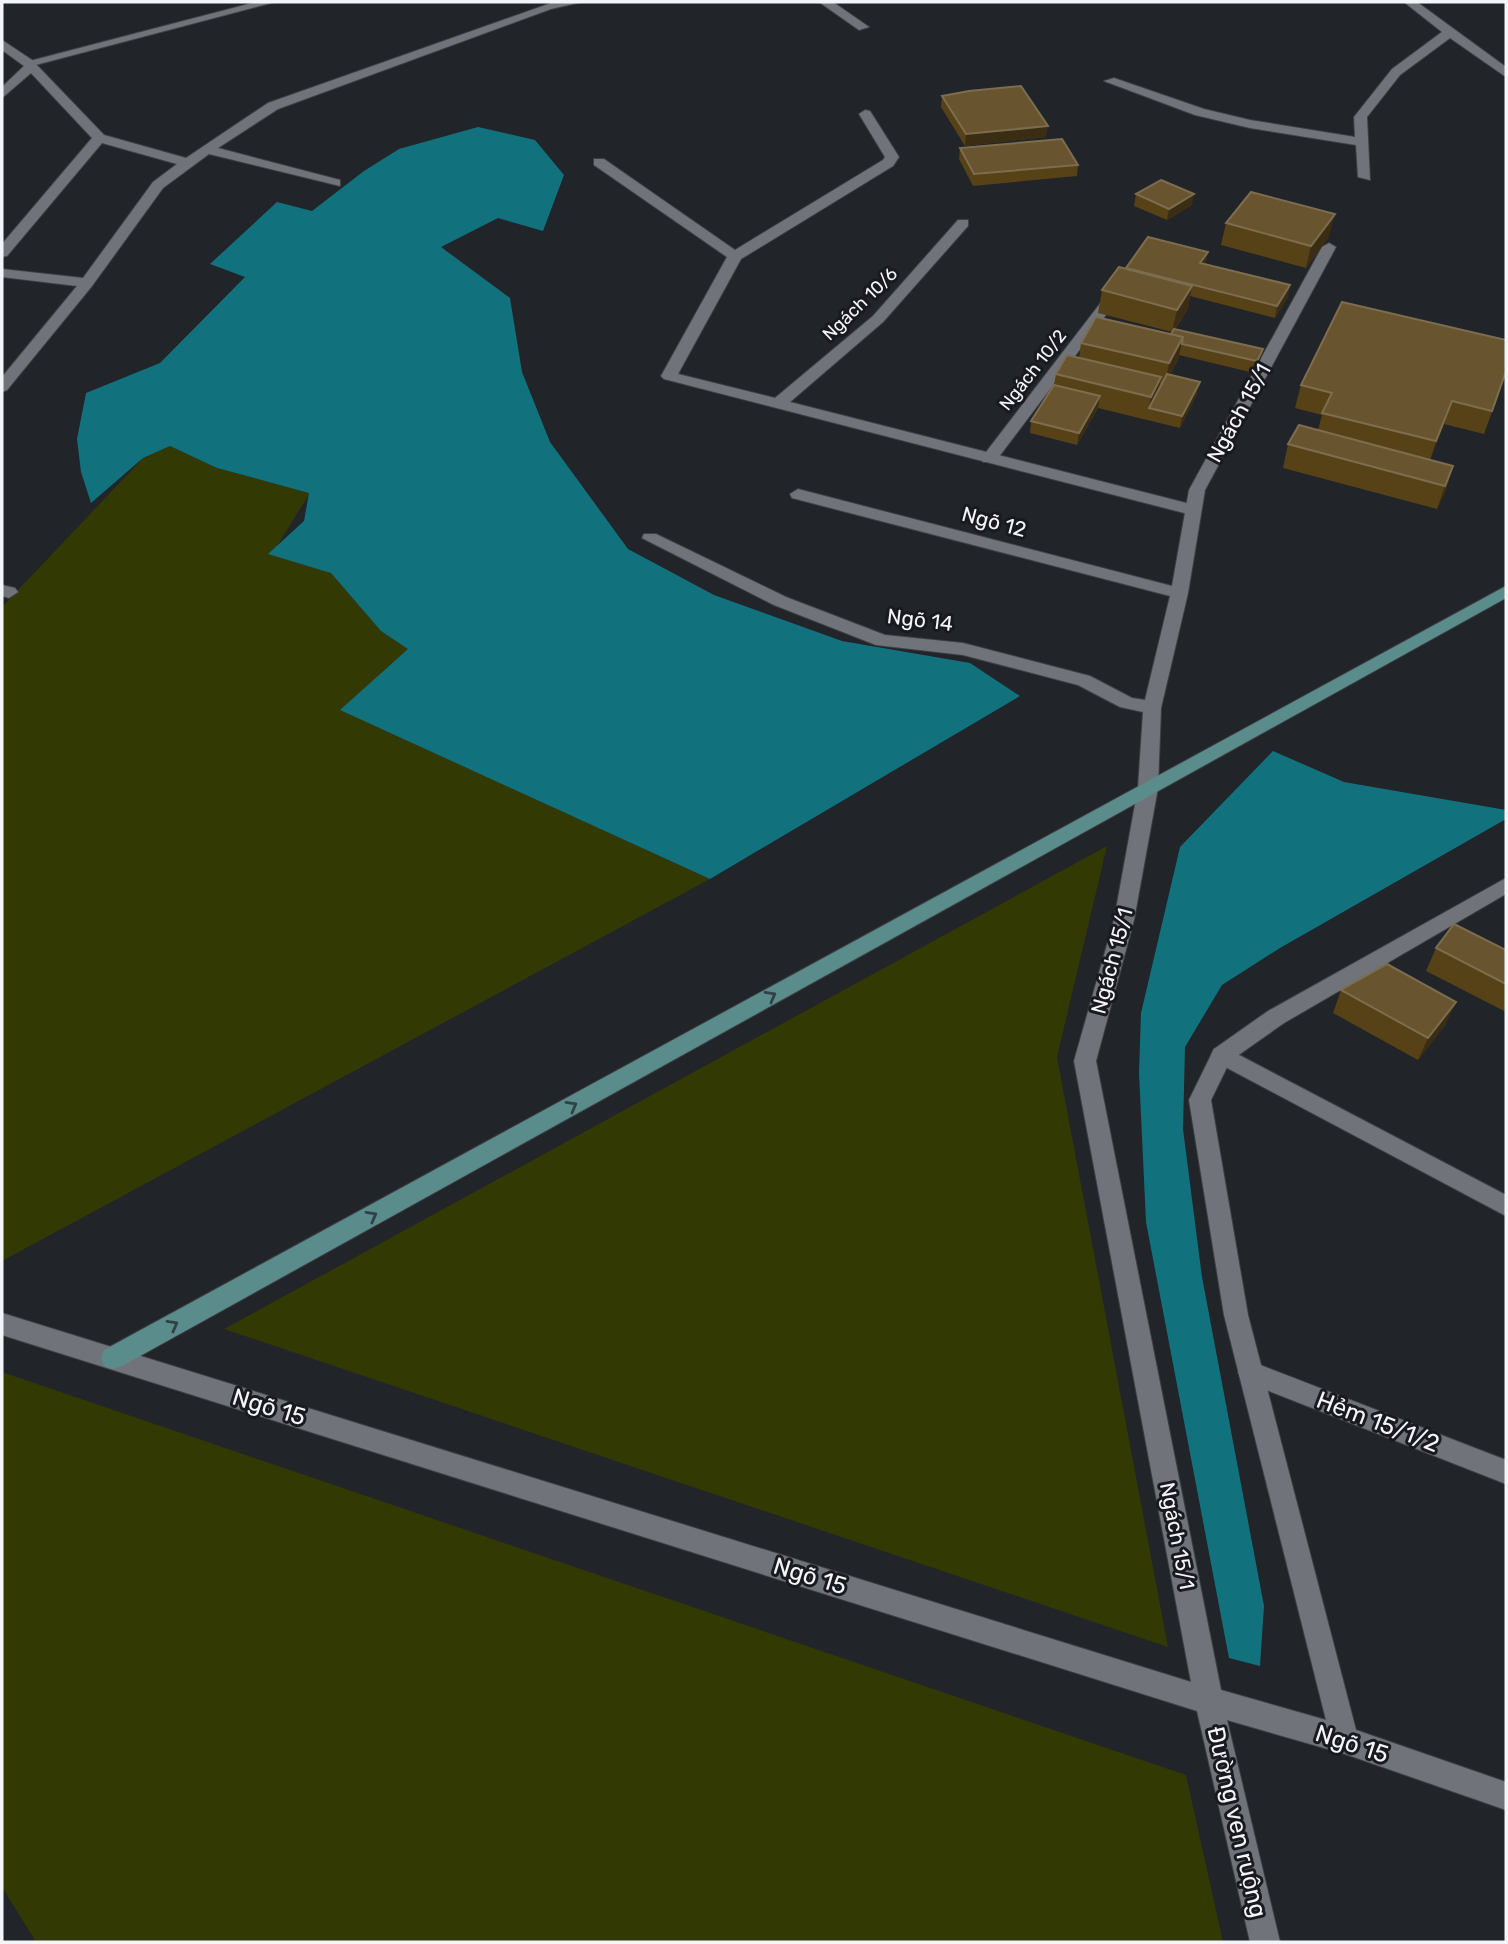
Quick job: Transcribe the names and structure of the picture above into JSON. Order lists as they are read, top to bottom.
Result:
{
  "streets": {
    "street": [
      "Ngách 10/6",
      "Ngách 10/2",
      "Ngách 15/1",
      "Ngõ 12",
      "Ngõ 14",
      "Ngõ 15",
      "Hẻm 15/1/2",
      "Đường ven ruộng"
    ]
  },
  "crossings": [
    ["Ngách 15/1", "Ngõ 12"],
    ["Ngách 15/1", "Ngõ 14"],
    ["Ngách 15/1", "Ngõ 15"],
    ["Ngách 15/1", "Đường ven ruộng"],
    ["Ngõ 15", "Đường ven ruộng"]
  ]
}
